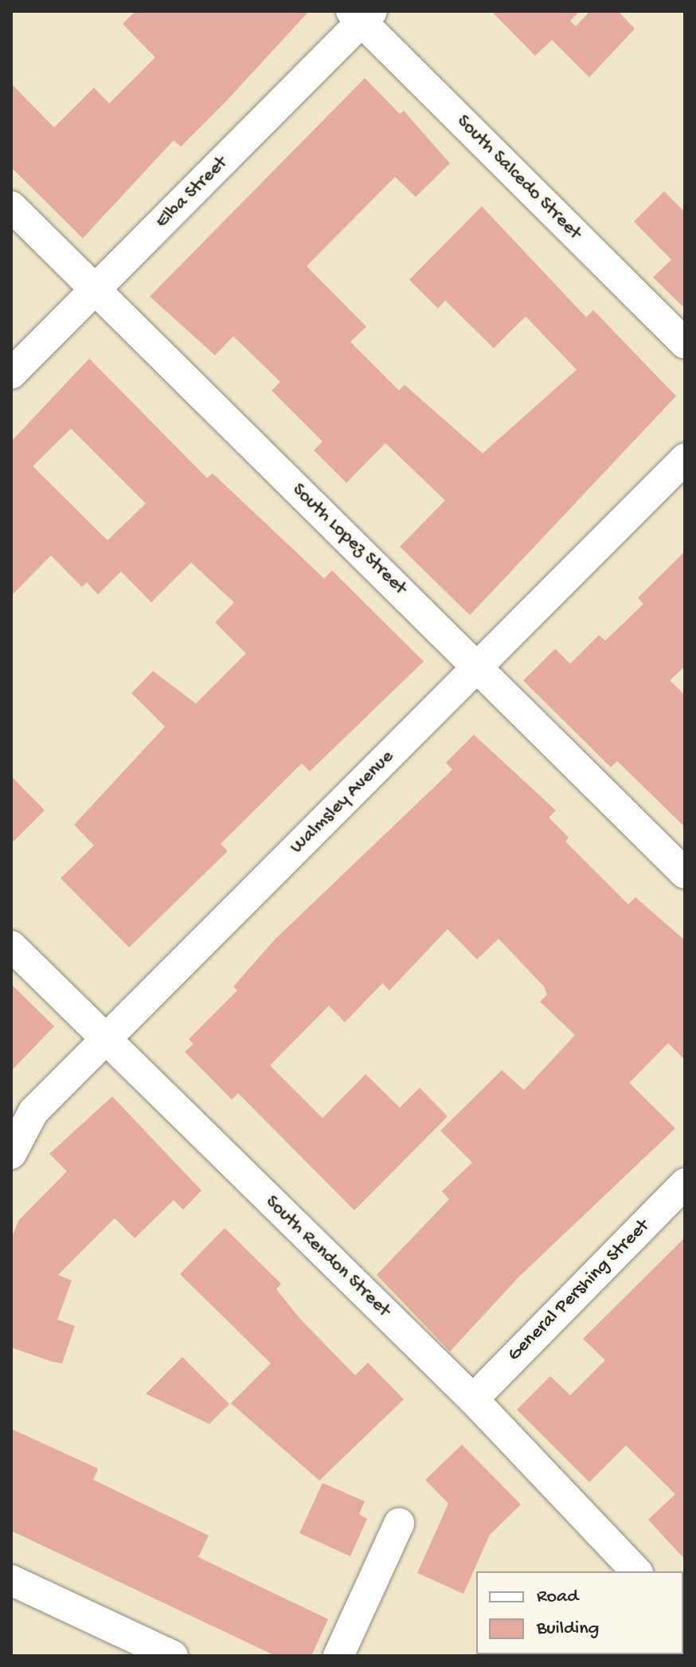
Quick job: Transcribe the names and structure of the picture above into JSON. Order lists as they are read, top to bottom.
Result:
{
  "streets": {
    "street": [
      "South Salcedo Street",
      "Elba Street",
      "South Lopez Street",
      "Walmsley Avenue",
      "South Rendon Street",
      "General Pershing Street"
    ]
  },
  "crossings": [
    ["South Salcedo Street", "Elba Street"],
    ["Elba Street", "South Lopez Street"],
    ["South Lopez Street", "Walmsley Avenue"],
    ["Walmsley Avenue", "South Rendon Street"],
    ["South Rendon Street", "General Pershing Street"]
  ],
  "legend": ["Road", "Building"]
}
